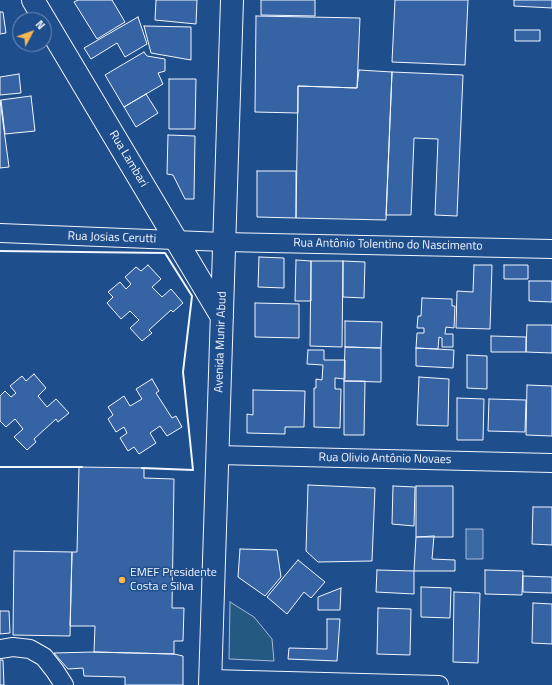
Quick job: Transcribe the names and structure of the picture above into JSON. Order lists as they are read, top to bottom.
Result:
{
  "streets": {
    "street": [
      "Rua Lambari",
      "Rua Josias Cerutti",
      "Rua Antônio Tolentino do Nascimento",
      "Avenida Munir Abud",
      "Rua Olivio Antônio Novaes"
    ]
  },
  "crossings": [
    ["Rua Lambari", "Rua Josias Cerutti"],
    ["Rua Lambari", "Avenida Munir Abud"],
    ["Rua Josias Cerutti", "Rua Antônio Tolentino do Nascimento"],
    ["Rua Josias Cerutti", "Avenida Munir Abud"],
    ["Rua Antônio Tolentino do Nascimento", "Avenida Munir Abud"],
    ["Avenida Munir Abud", "Rua Olivio Antônio Novaes"]
  ],
  "places": ["EMEF Presidente Costa e Silva"],
  "north": "top right"
}
